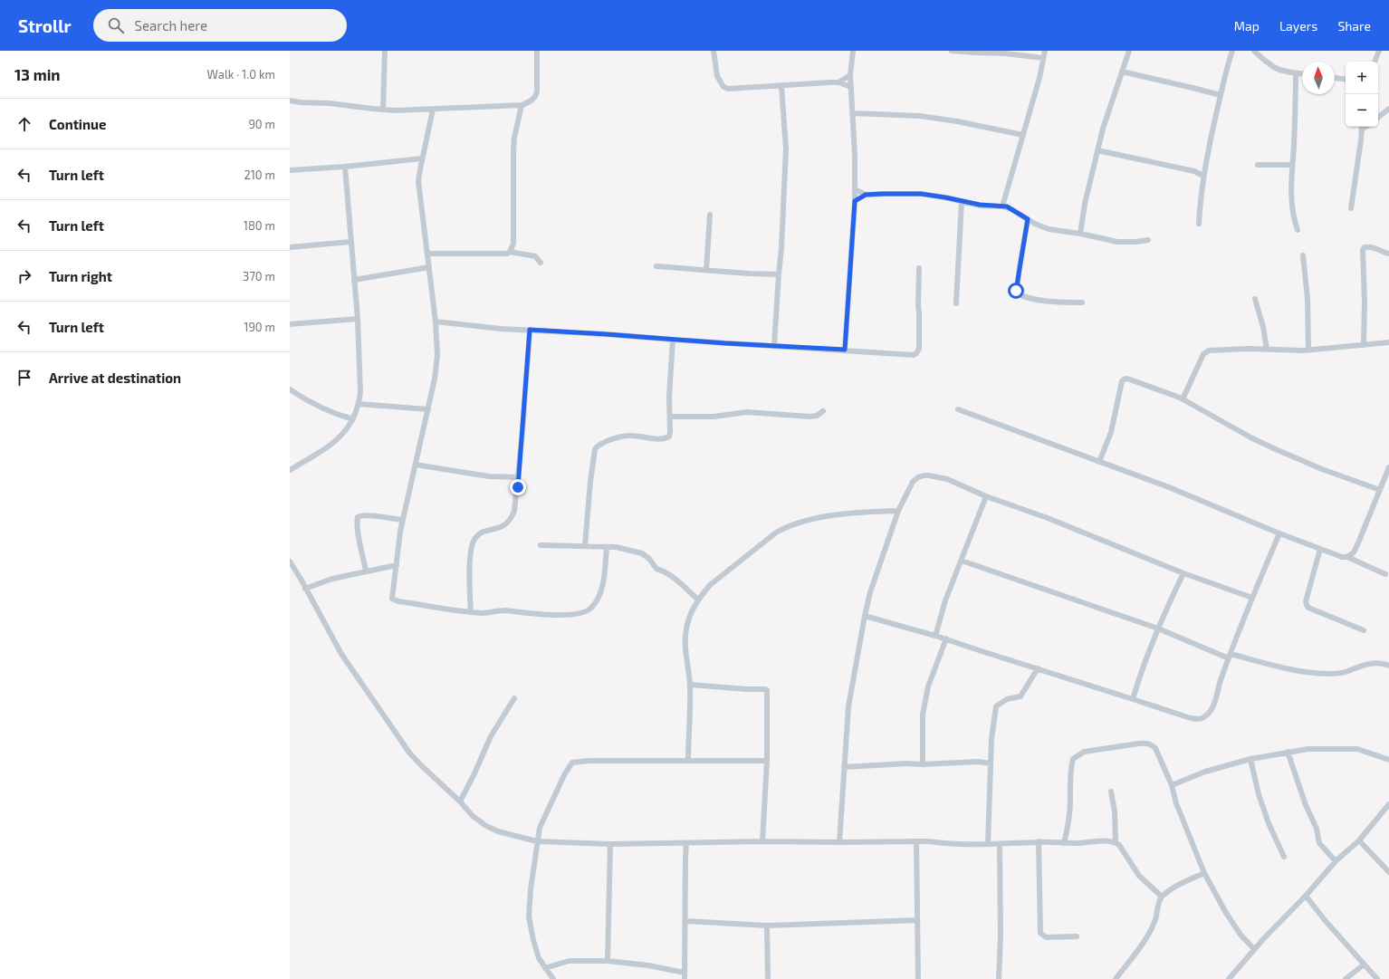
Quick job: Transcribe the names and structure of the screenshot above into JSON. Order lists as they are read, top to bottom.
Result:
{
  "north": "top",
  "page": {
    "header": "Strollr",
    "search": "Search here",
    "nav": ["Map", "Layers", "Share"],
    "heading": ["13 min", "Walk · 1.0 km"],
    "map_buttons": ["+", "−"],
    "list": [
      ["Continue", "90 m"],
      ["Turn left", "210 m"],
      ["Turn left", "180 m"],
      ["Turn right", "370 m"],
      ["Turn left", "190 m"],
      "Arrive at destination"
    ]
  }
}
